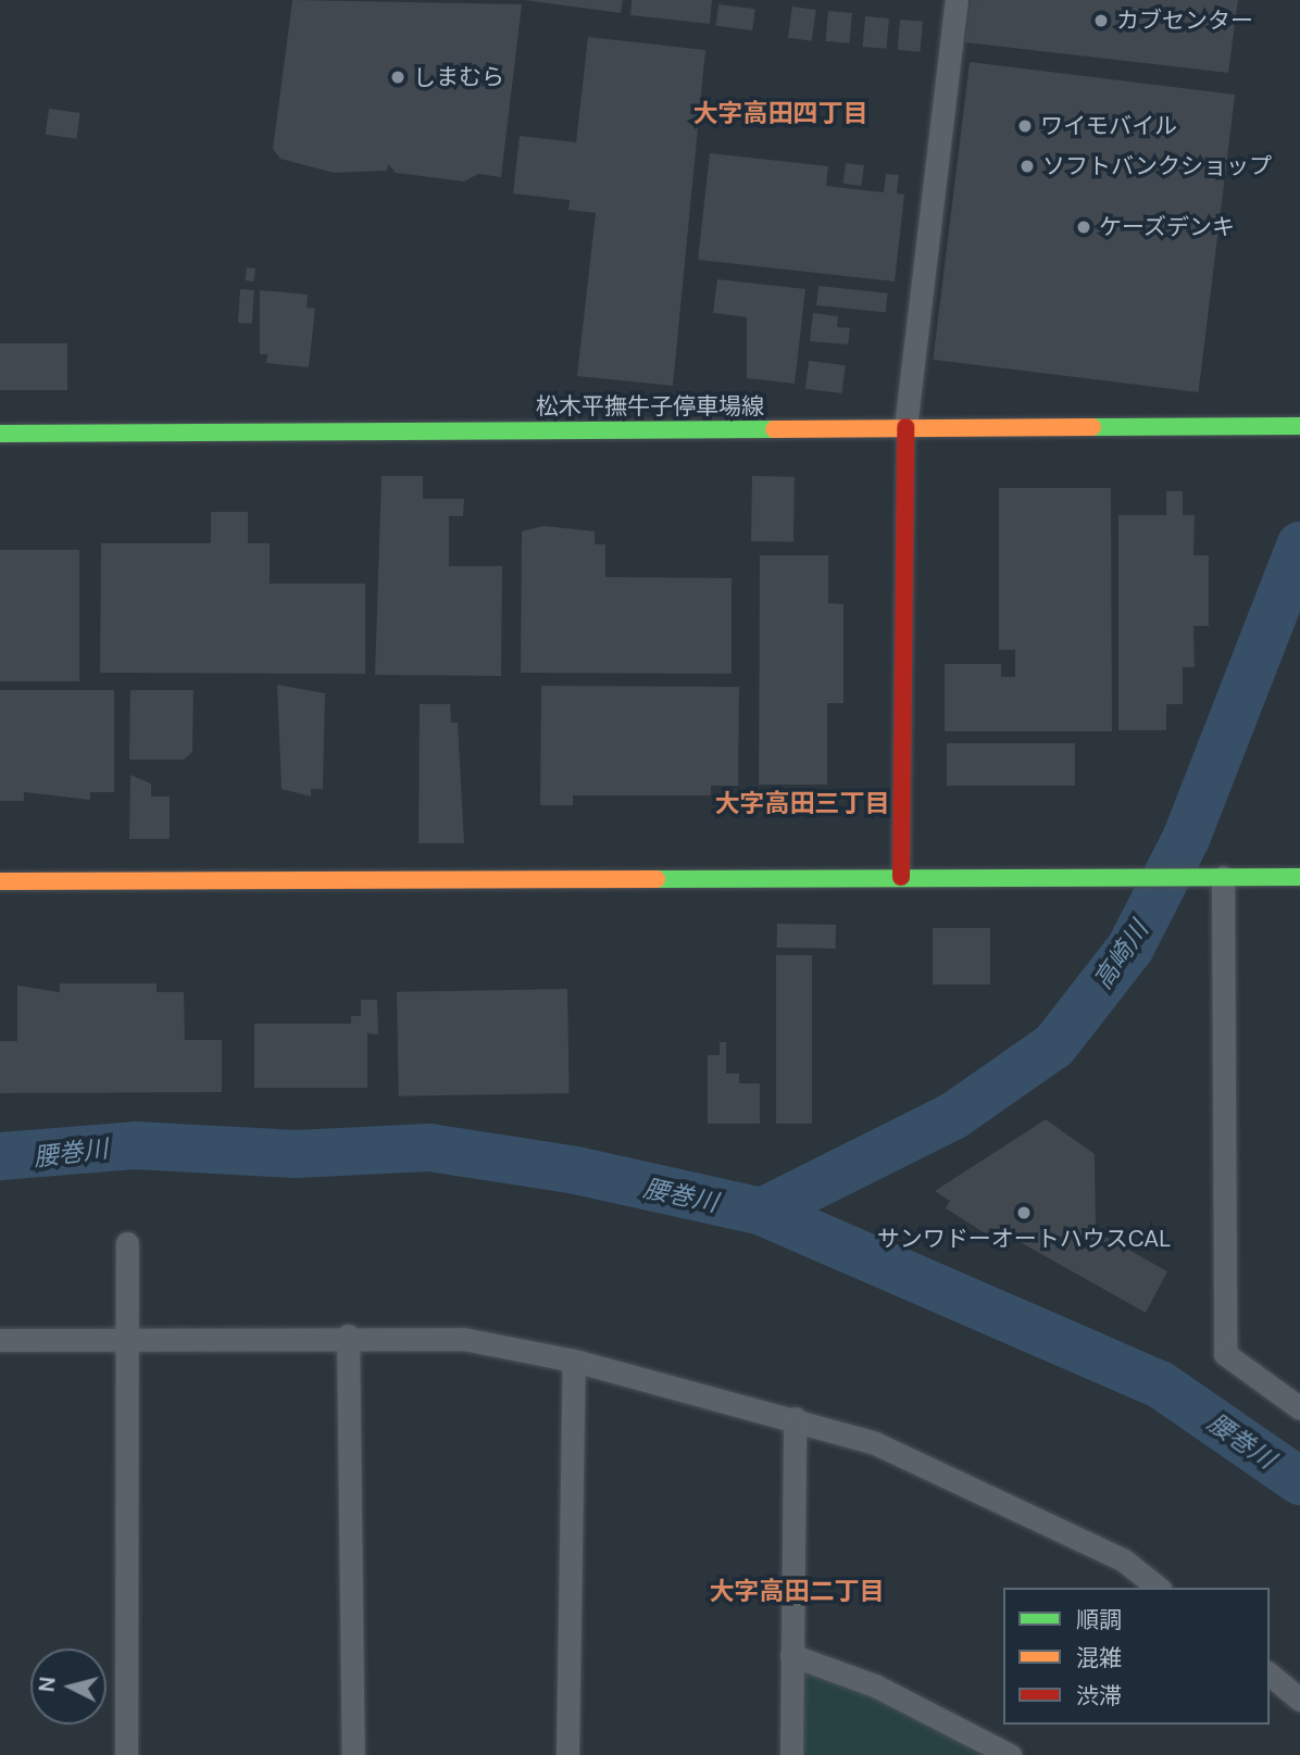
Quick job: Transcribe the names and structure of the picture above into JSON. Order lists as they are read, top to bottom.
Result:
{
  "streets": {
    "street": ["松木平撫牛子停車場線"]
  },
  "districts": ["大字高田四丁目", "大字高田三丁目", "大字高田二丁目"],
  "water": ["高崎川", "腰巻川"],
  "places": [
    "カブセンター",
    "しまむら",
    "ワイモバイル",
    "ソフトバンクショップ",
    "ケーズデンキ",
    "サンワドーオートハウスCAL"
  ],
  "legend": ["順調", "混雑", "渋滞"],
  "north": "left"
}
